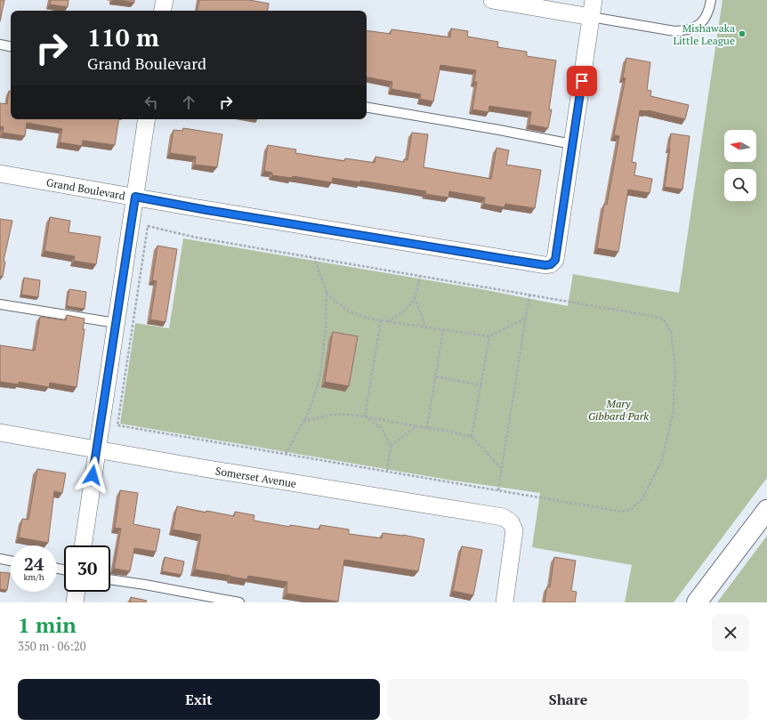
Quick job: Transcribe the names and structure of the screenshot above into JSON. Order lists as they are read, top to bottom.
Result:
{
  "streets": {
    "street": ["Grand Boulevard", "Somerset Avenue"]
  },
  "parks": ["Mary Gibbard Park"],
  "places": ["Mishawaka Little League"],
  "north": "left",
  "page": {
    "turn": ["110 m", "Grand Boulevard"],
    "speed": "24 km/h",
    "limit": "30",
    "heading": ["1 min", "350 m · 06:20"],
    "buttons": ["Exit", "Share"]
  }
}
